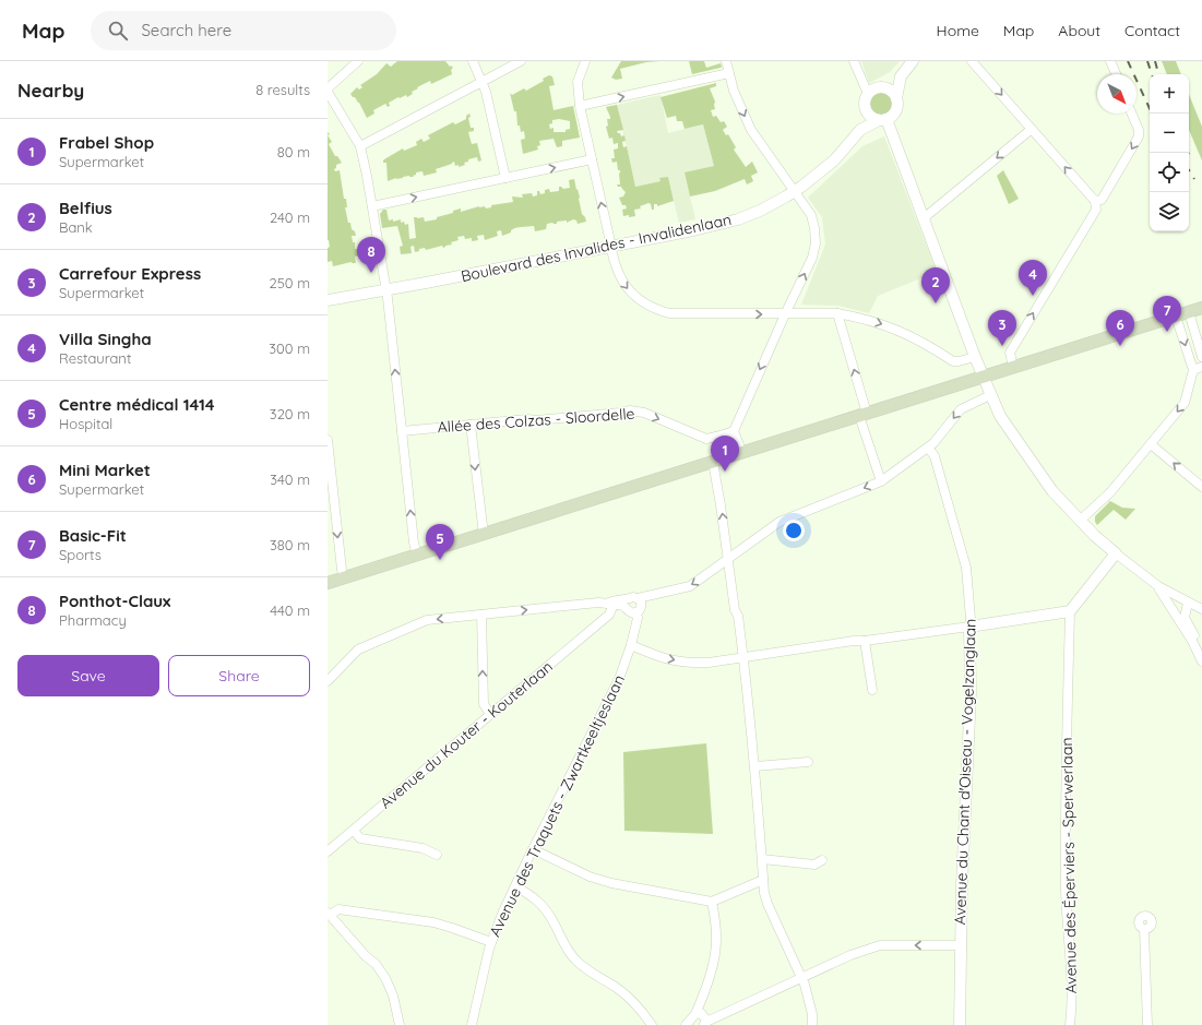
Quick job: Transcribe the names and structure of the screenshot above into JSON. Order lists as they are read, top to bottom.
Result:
{
  "streets": {
    "street": [
      "Boulevard des Invalides - Invalidenlaan",
      "Allée des Colzas - Sloordelle",
      "Avenue du Kouter - Kouterlaan",
      "Avenue du Chant d'Oiseau - Vogelzanglaan",
      "Avenue des Traquets - Zwartkeeltjeslaan",
      "Avenue des Éperviers - Sperwerlaan"
    ]
  },
  "one_way": ["Allée des Colzas - Sloordelle"],
  "north": "bottom right",
  "page": {
    "header": "Map",
    "search": "Search here",
    "nav": [
      "Home",
      "Map",
      "About",
      "Contact"
    ],
    "heading": ["Nearby", "8 results"],
    "map_buttons": ["+", "−"],
    "list": [
      {
        "mark": "1",
        "name": "Frabel Shop",
        "note": "Supermarket",
        "value": "80 m"
      },
      {
        "mark": "2",
        "name": "Belfius",
        "note": "Bank",
        "value": "240 m"
      },
      {
        "mark": "3",
        "name": "Carrefour Express",
        "note": "Supermarket",
        "value": "250 m"
      },
      {
        "mark": "4",
        "name": "Villa Singha",
        "note": "Restaurant",
        "value": "300 m"
      },
      {
        "mark": "5",
        "name": "Centre médical 1414",
        "note": "Hospital",
        "value": "320 m"
      },
      {
        "mark": "6",
        "name": "Mini Market",
        "note": "Supermarket",
        "value": "340 m"
      },
      {
        "mark": "7",
        "name": "Basic-Fit",
        "note": "Sports",
        "value": "380 m"
      },
      {
        "mark": "8",
        "name": "Ponthot-Claux",
        "note": "Pharmacy",
        "value": "440 m"
      }
    ],
    "pins": [
      "8",
      "4",
      "2",
      "7",
      "3",
      "6",
      "1",
      "5"
    ],
    "buttons": ["Save", "Share"]
  }
}
